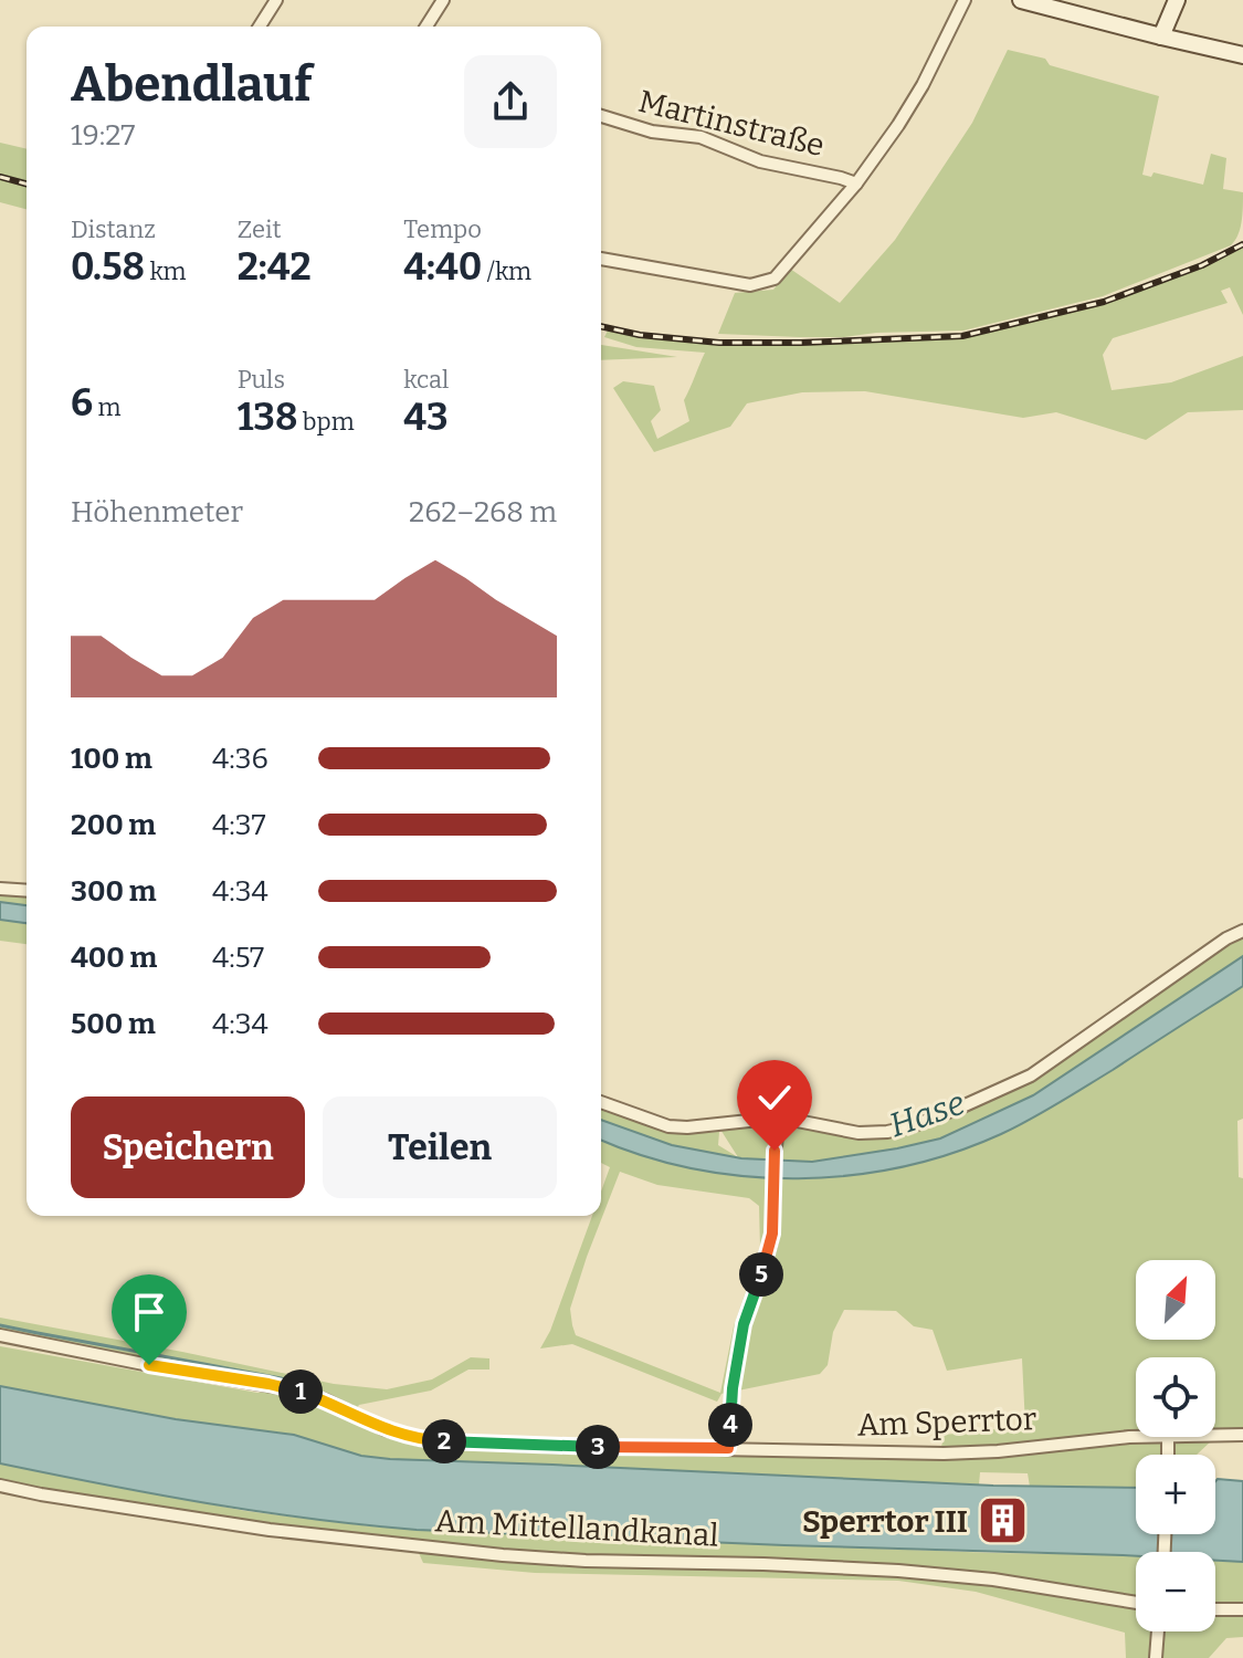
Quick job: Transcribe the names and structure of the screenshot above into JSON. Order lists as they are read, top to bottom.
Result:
{
  "streets": {
    "street": ["Martinstraße", "Am Sperrtor", "Am Mittellandkanal"]
  },
  "water": ["Hase"],
  "places": {
    "building": ["Sperrtor III"]
  },
  "north": "top right",
  "page": {
    "heading": ["Abendlauf", "19:27"],
    "stats": [
      ["Distanz", "0.58 km"],
      ["Zeit", "2:42"],
      ["Tempo", "4:40 /km"],
      ["6 m"],
      ["Puls", "138 bpm"],
      ["kcal", "43"]
    ],
    "chart": ["Höhenmeter", "262–268 m"],
    "list": [
      {
        "name": "100 m",
        "note": "4:36"
      },
      {
        "name": "200 m",
        "note": "4:37"
      },
      {
        "name": "300 m",
        "note": "4:34"
      },
      {
        "name": "400 m",
        "note": "4:57"
      },
      {
        "name": "500 m",
        "note": "4:34"
      }
    ],
    "buttons": ["Speichern", "Teilen"],
    "pins": [
      "5",
      "1",
      "4",
      "2",
      "3"
    ],
    "map_buttons": ["+", "−"]
  }
}
